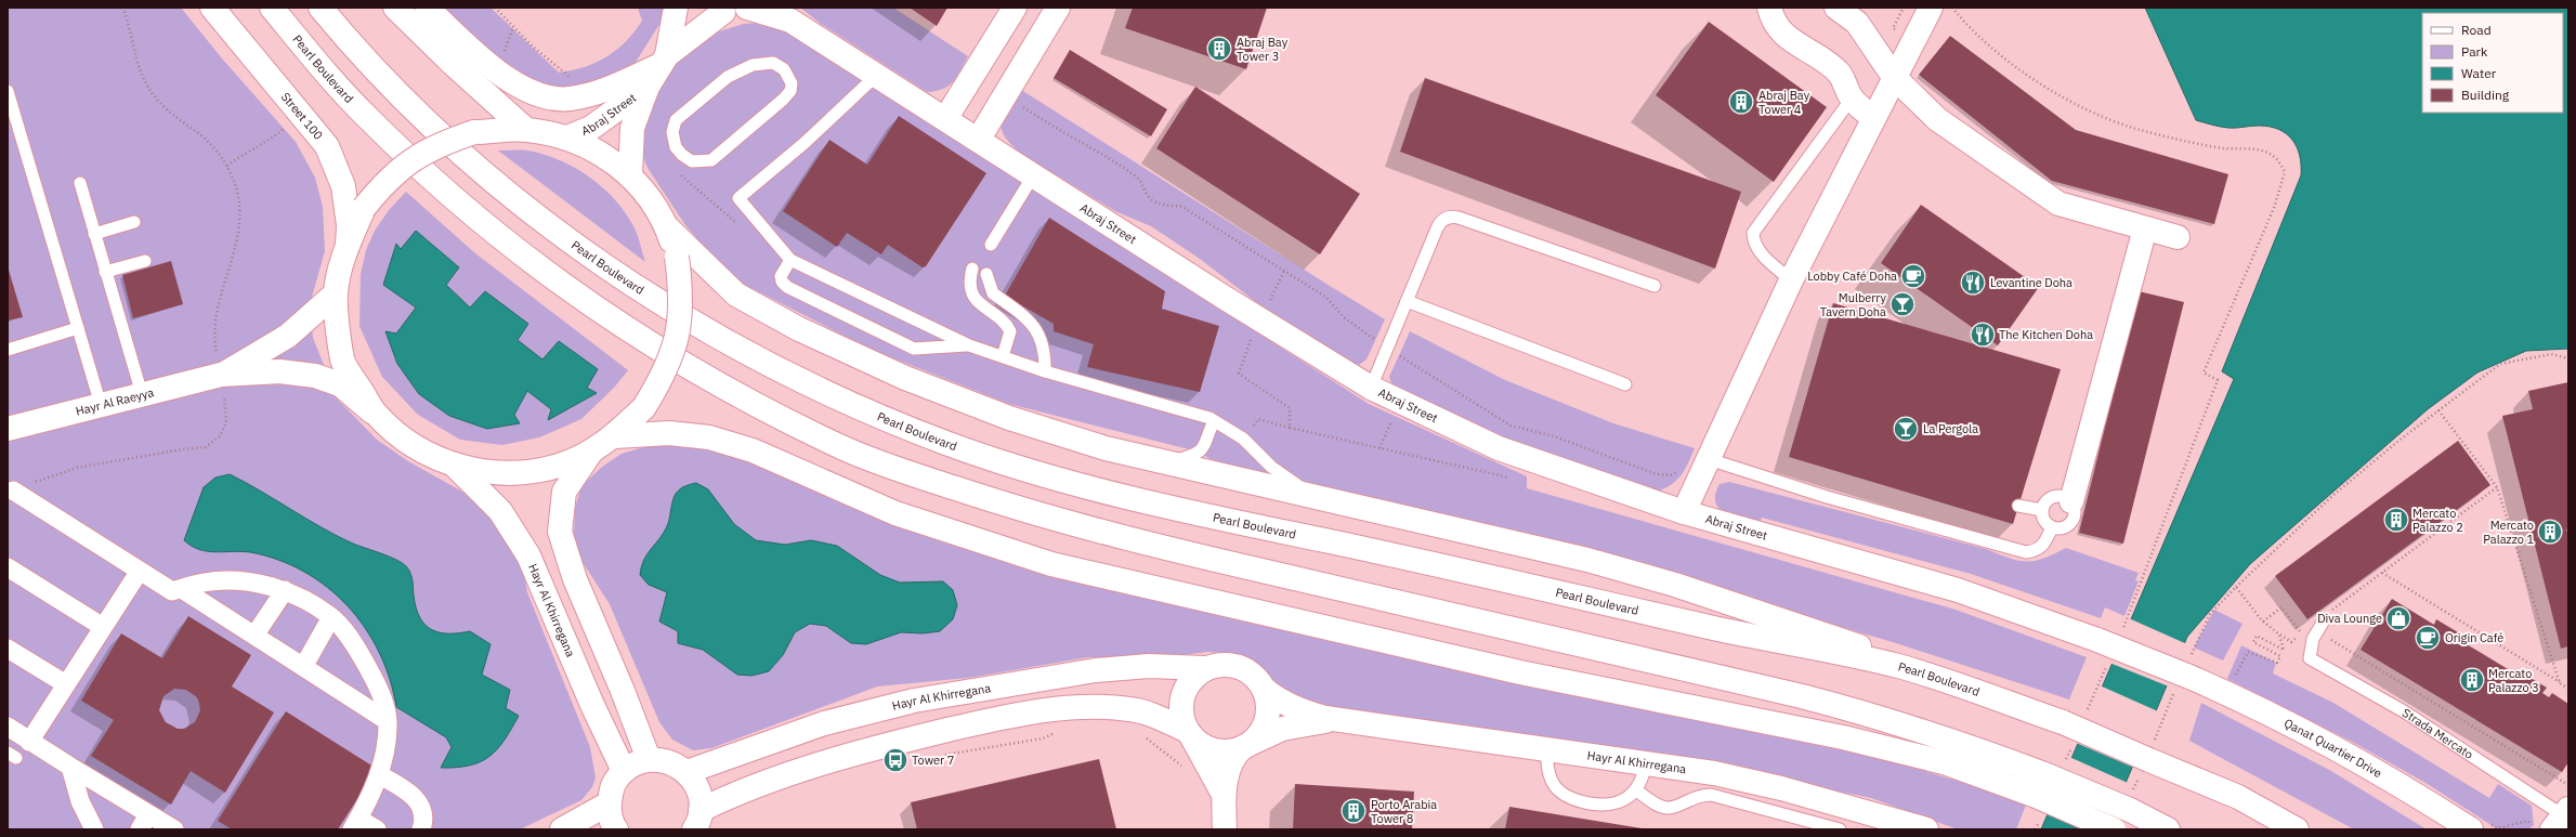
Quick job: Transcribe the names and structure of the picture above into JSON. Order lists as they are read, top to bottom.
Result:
{
  "streets": {
    "street": [
      "Pearl Boulevard",
      "Abraj Street",
      "Street 100",
      "Hayr Al Raeyya",
      "Hayr Al Khirregana",
      "Qanat Quartier Drive"
    ],
    "lane": ["Strada Mercato"]
  },
  "crossings": [
    ["Abraj Street", "Qanat Quartier Drive"],
    ["Hayr Al Raeyya", "Hayr Al Khirregana"]
  ],
  "places": {
    "building": [
      "Abraj Bay Tower 3",
      "Abraj Bay Tower 4",
      "Mercato Palazzo 2",
      "Mercato Palazzo 1",
      "Mercato Palazzo 3",
      "Porto Arabia Tower 8"
    ],
    "cafe": ["Lobby Café Doha", "Origin Café"],
    "restaurant": ["Levantine Doha", "The Kitchen Doha"],
    "bar": ["Mulberry Tavern Doha", "La Pergola"],
    "shop": ["Diva Lounge"],
    "bus stop": ["Tower 7"]
  },
  "legend": [
    "Road",
    "Park",
    "Water",
    "Building"
  ]
}
